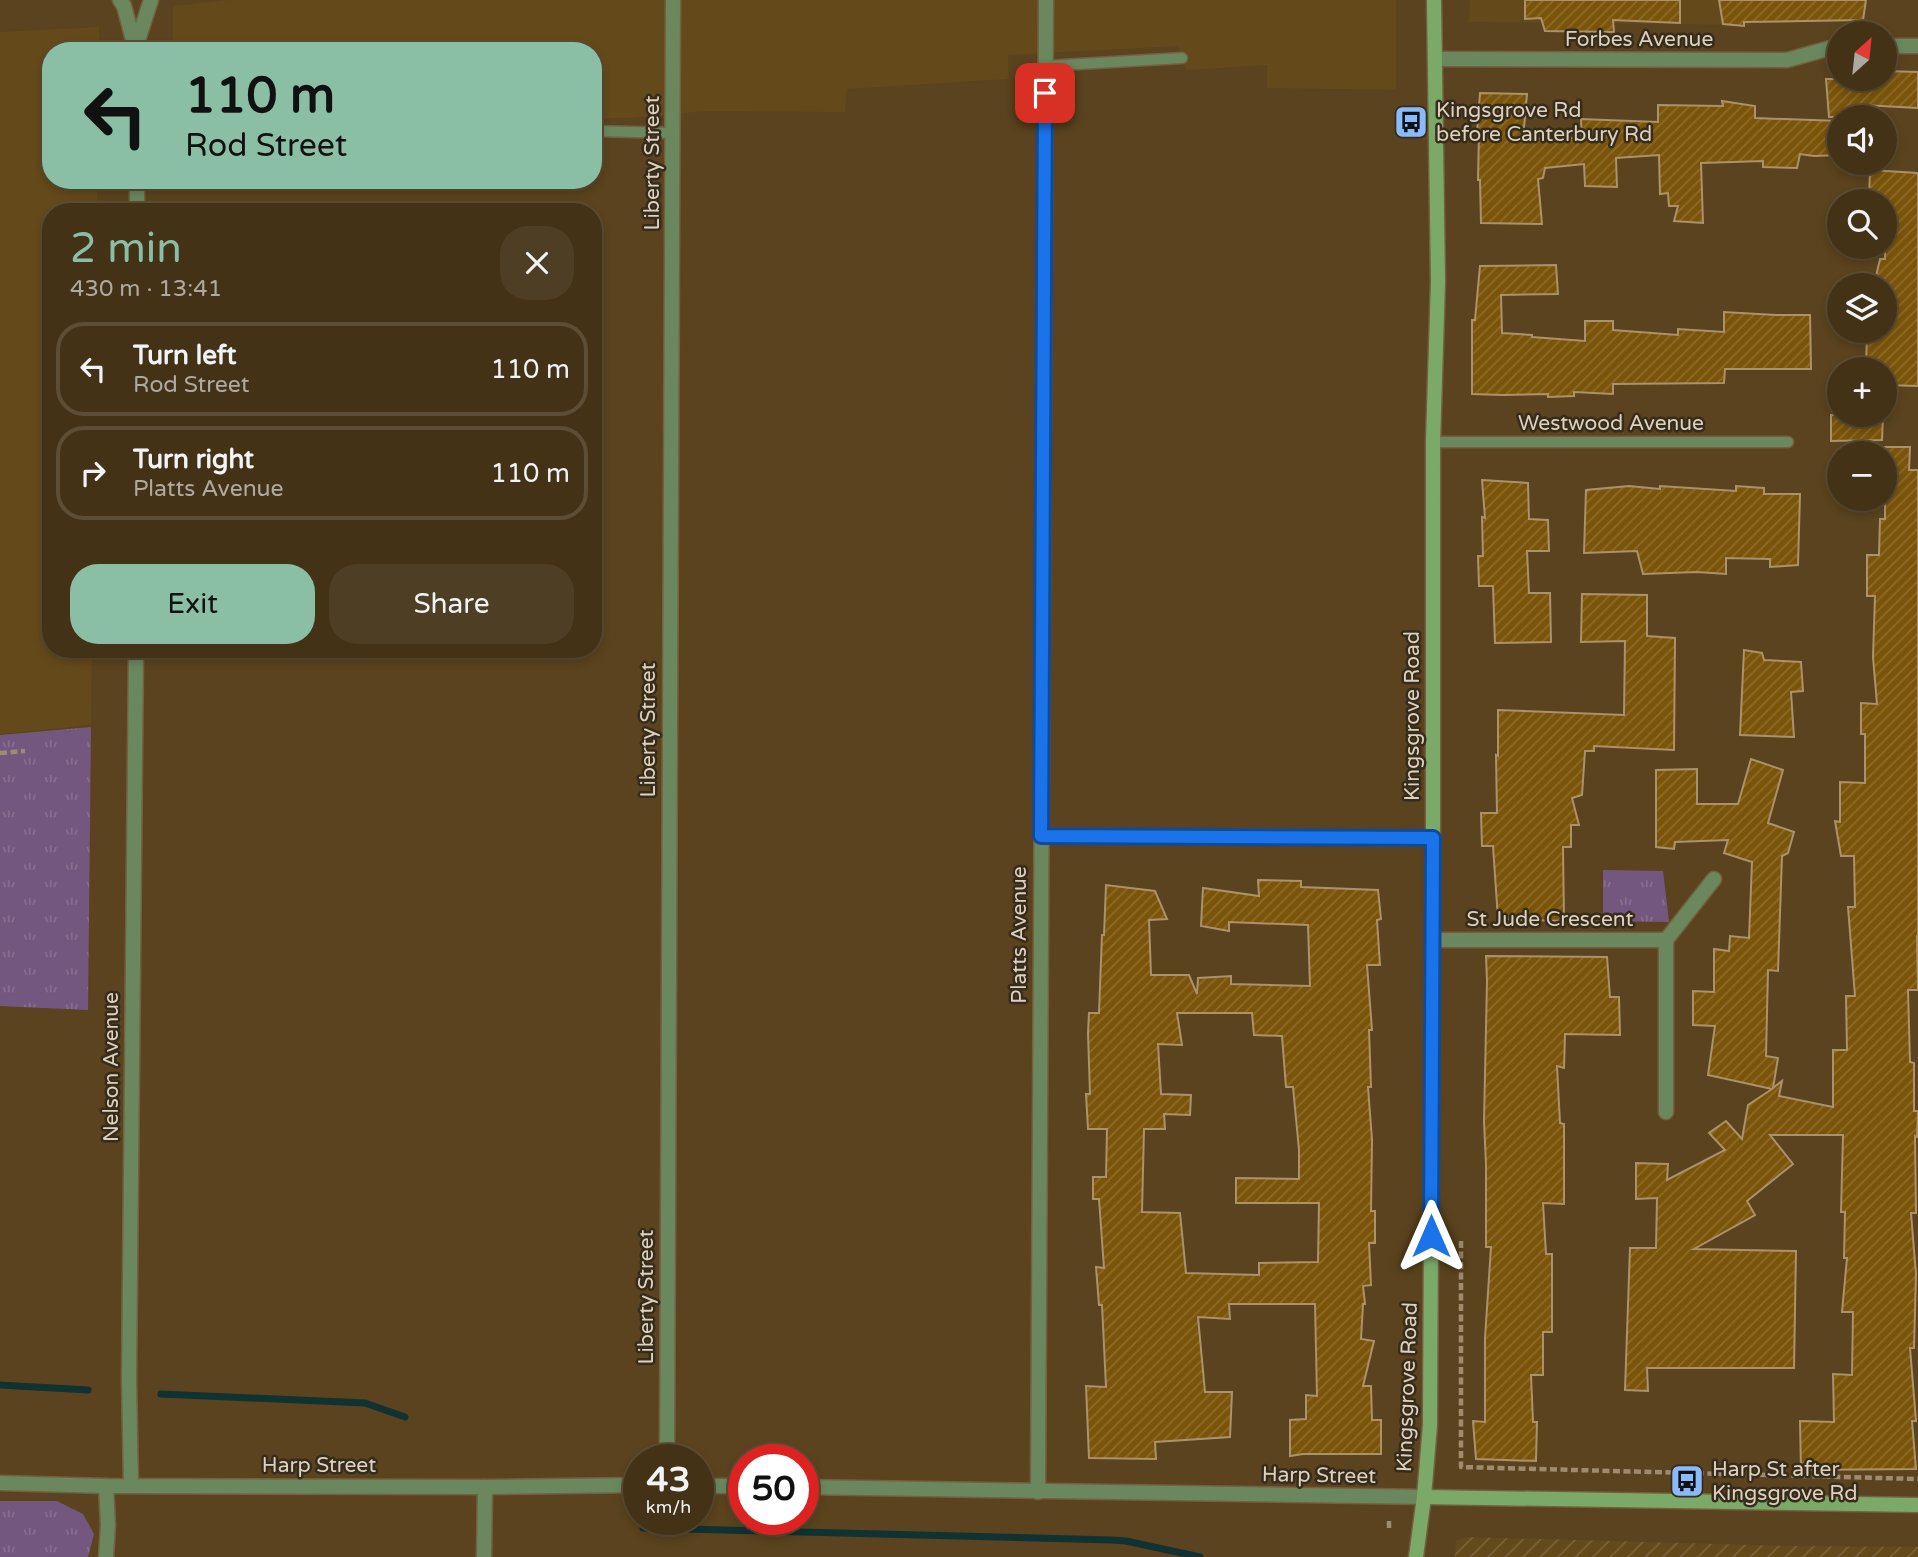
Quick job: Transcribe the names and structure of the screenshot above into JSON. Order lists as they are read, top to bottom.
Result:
{
  "streets": {
    "main road": ["Kingsgrove Road", "Harp Street"],
    "street": [
      "Forbes Avenue",
      "Liberty Street",
      "St Jude Crescent",
      "Platts Avenue",
      "Nelson Avenue"
    ],
    "lane": ["Westwood Avenue"]
  },
  "crossings": [
    ["Forbes Avenue", "Kingsgrove Road"],
    ["Westwood Avenue", "Kingsgrove Road"],
    ["Kingsgrove Road", "St Jude Crescent"],
    ["Kingsgrove Road", "Harp Street"],
    ["Platts Avenue", "Harp Street"],
    ["Nelson Avenue", "Harp Street"]
  ],
  "places": {
    "bus stop": ["Kingsgrove Rd before Canterbury Rd", "Harp St after Kingsgrove Rd"]
  },
  "north": "top right",
  "page": {
    "map_buttons": ["+", "−"],
    "turn": ["110 m", "Rod Street"],
    "heading": ["2 min", "430 m · 13:41"],
    "list": [
      {
        "name": "Turn left",
        "note": "Rod Street",
        "value": "110 m"
      },
      {
        "name": "Turn right",
        "note": "Platts Avenue",
        "value": "110 m"
      }
    ],
    "buttons": ["Exit", "Share"],
    "speed": "43 km/h",
    "limit": "50"
  }
}
